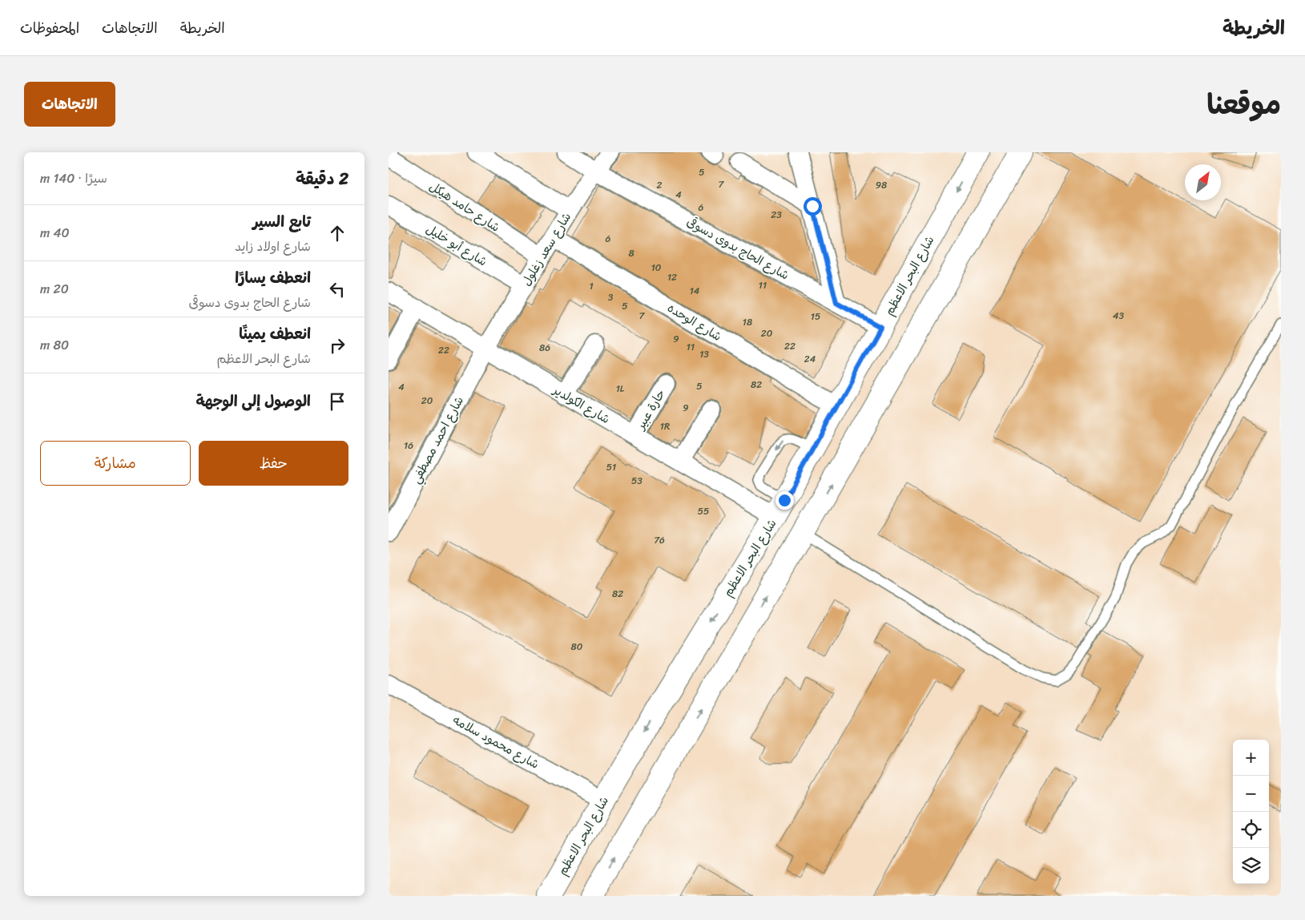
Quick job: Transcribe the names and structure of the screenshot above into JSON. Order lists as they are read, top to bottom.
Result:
{
  "streets": {
    "main road": ["شارع البحر الاعظم"],
    "street": [
      "شارع حامد هيكل",
      "شارع أبو خليل",
      "شارع الحاج بدوى دسوقى",
      "شارع سعد زغلول",
      "شارع الوحده",
      "شارع الكولدير",
      "حارة عبير",
      "شارع احمد مصطفي",
      "شارع محمود سلامه"
    ]
  },
  "crossings": [
    ["شارع حامد هيكل", "شارع سعد زغلول"],
    ["شارع أبو خليل", "شارع سعد زغلول"],
    ["شارع الحاج بدوى دسوقى", "شارع سعد زغلول"],
    ["شارع الحاج بدوى دسوقى", "شارع البحر الاعظم"],
    ["شارع سعد زغلول", "شارع الوحده"],
    ["شارع سعد زغلول", "شارع الكولدير"],
    ["شارع سعد زغلول", "شارع احمد مصطفي"],
    ["شارع البحر الاعظم", "شارع الوحده"],
    ["شارع البحر الاعظم", "شارع الكولدير"],
    ["شارع البحر الاعظم", "شارع محمود سلامه"],
    ["شارع الكولدير", "حارة عبير"],
    ["شارع الكولدير", "شارع احمد مصطفي"]
  ],
  "house_numbers": [
    "5",
    "7",
    "2",
    "98",
    "4",
    "6",
    "23",
    "6",
    "8",
    "10",
    "12",
    "11",
    "1",
    "14",
    "3",
    "5",
    "7",
    "43",
    "15",
    "18",
    "20",
    "9",
    "22",
    "11",
    "86",
    "22",
    "13",
    "24",
    "82",
    "5",
    "4",
    "1L",
    "20",
    "9",
    "1R",
    "16",
    "51",
    "53",
    "55",
    "76",
    "82",
    "80"
  ],
  "north": "top right",
  "page": {
    "header": "الخريطة",
    "nav": ["الخريطة", "الاتجاهات", "المحفوظات"],
    "title": "موقعنا",
    "buttons": [
      "الاتجاهات",
      ["حفظ", "مشاركة"]
    ],
    "heading": ["2 دقيقة", "سيرًا · 140 m"],
    "list": [
      ["تابع السير", "شارع اولاد زايد", "40 m"],
      ["انعطف يسارًا", "شارع الحاج بدوى دسوقى", "20 m"],
      ["انعطف يمينًا", "شارع البحر الاعظم", "80 m"],
      "الوصول إلى الوجهة"
    ],
    "map_buttons": ["+", "−"]
  }
}
